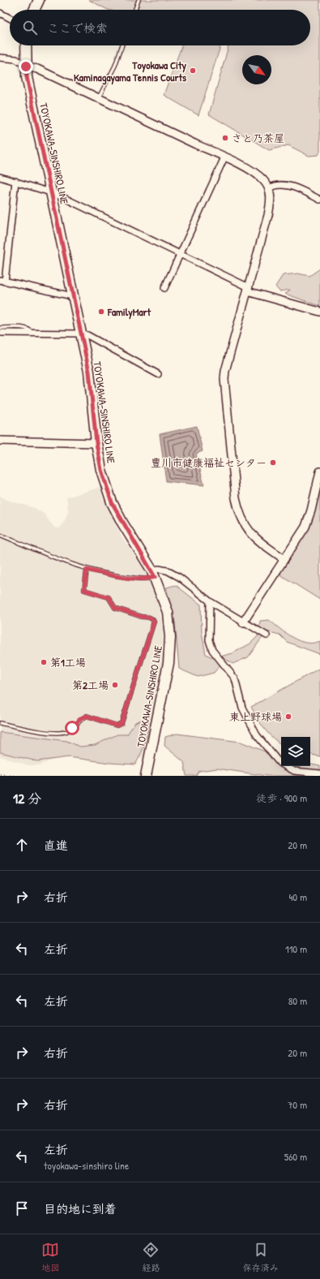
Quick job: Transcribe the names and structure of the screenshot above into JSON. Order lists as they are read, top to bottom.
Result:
{
  "streets": {
    "main road": ["TOYOKAWA-SINSHIRO LINE"]
  },
  "places": [
    "Toyokawa City Kaminagayama Tennis Courts",
    "さと乃茶屋",
    "FamilyMart",
    "豊川市健康福祉センター",
    "第1工場",
    "第2工場",
    "東上野球場"
  ],
  "north": "bottom right",
  "page": {
    "search": "ここで検索",
    "heading": ["12 分", "徒歩 · 900 m"],
    "list": [
      ["直進", "20 m"],
      ["右折", "40 m"],
      ["左折", "110 m"],
      ["左折", "80 m"],
      ["右折", "20 m"],
      ["右折", "70 m"],
      ["左折", "toyokawa-sinshiro line", "560 m"],
      "目的地に到着"
    ],
    "nav": ["地図", "経路", "保存済み"]
  }
}
